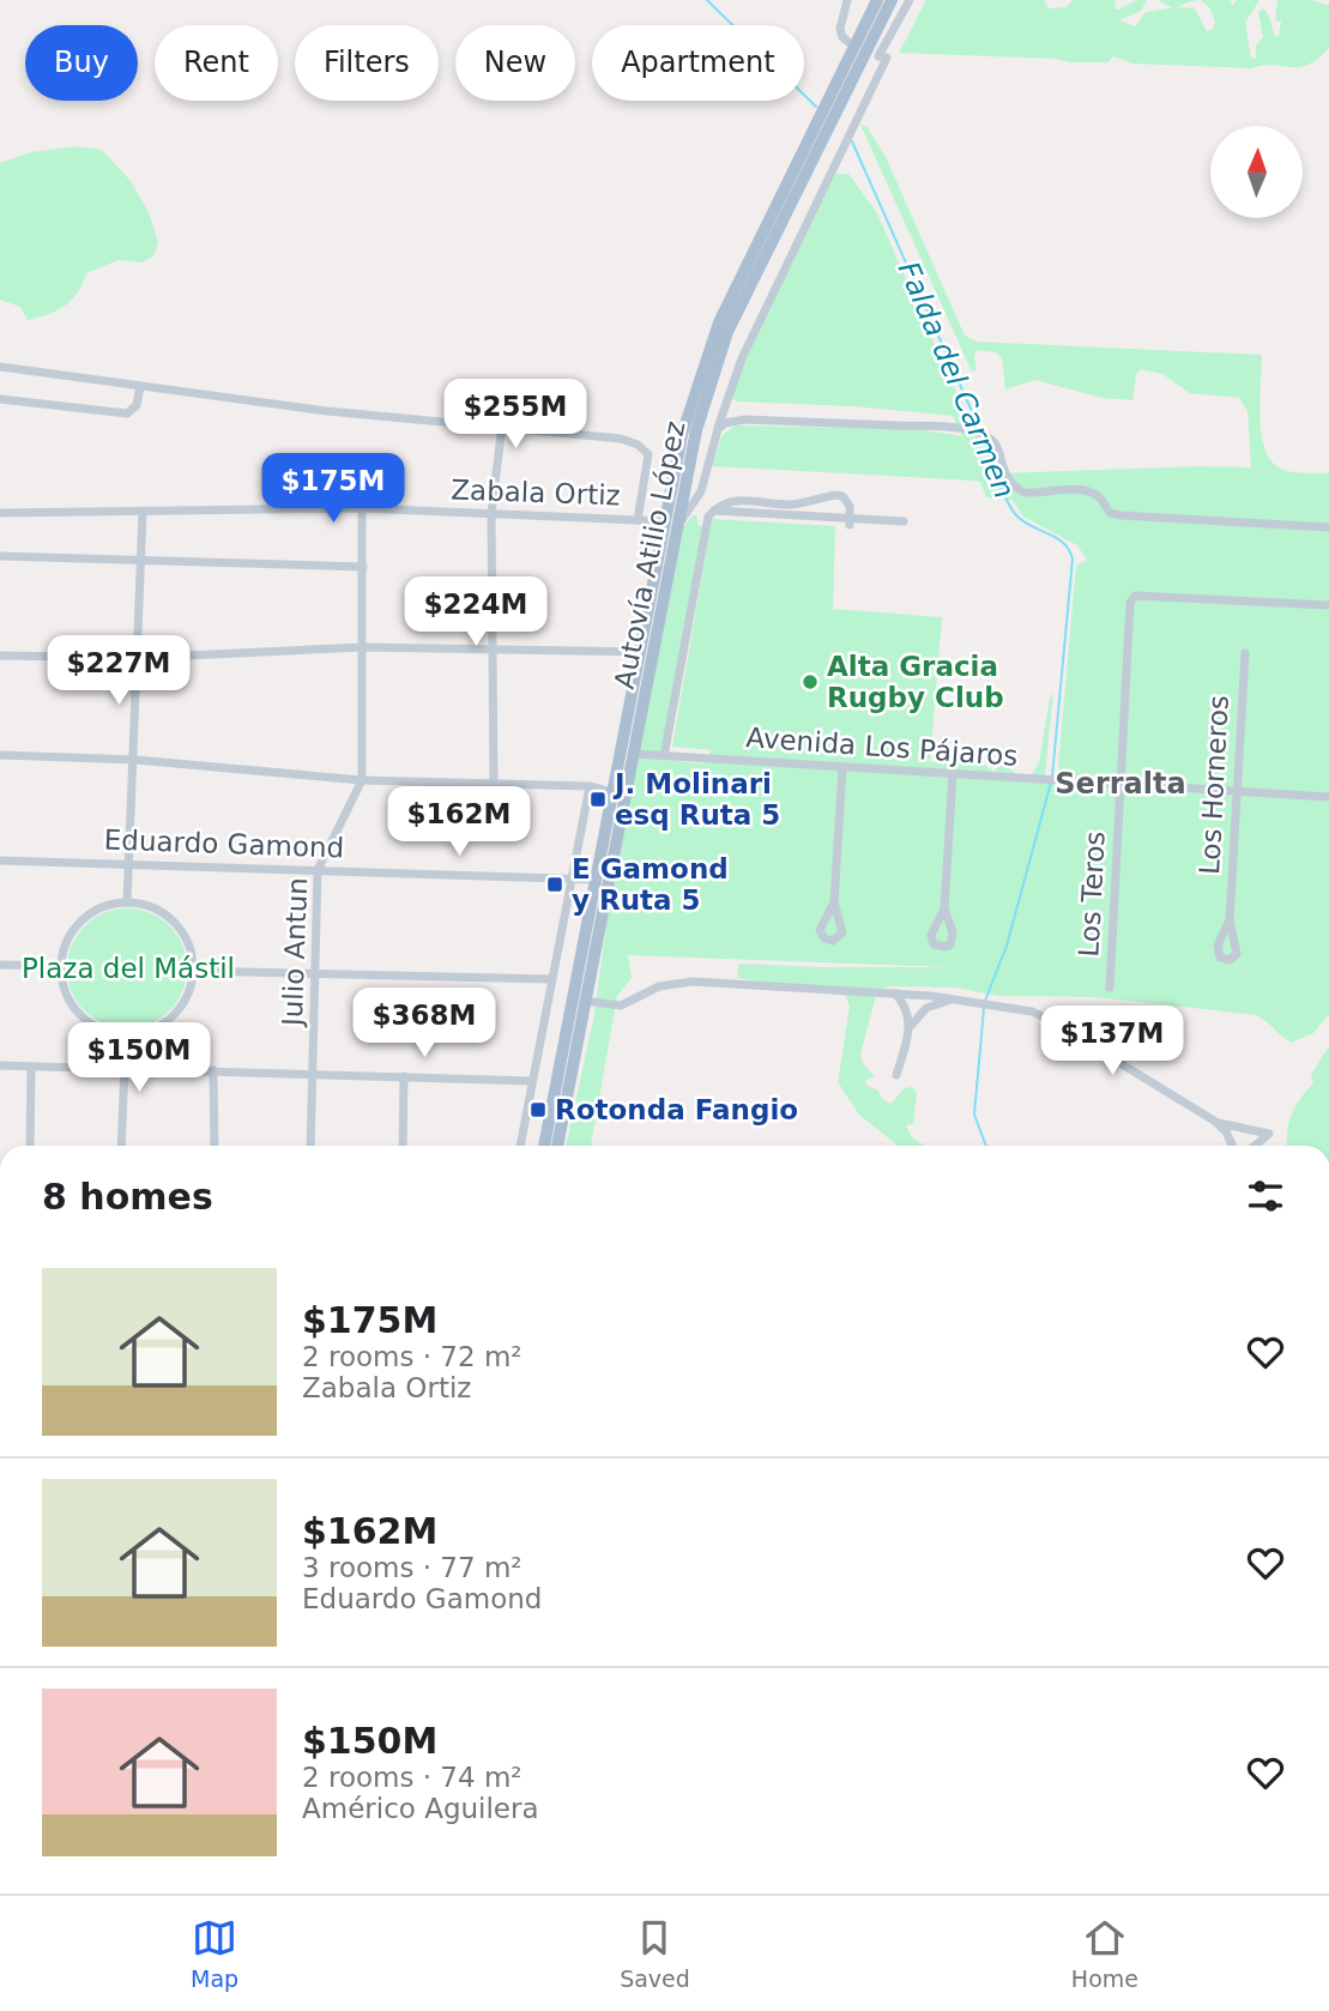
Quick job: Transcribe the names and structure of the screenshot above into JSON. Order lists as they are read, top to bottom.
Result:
{
  "streets": {
    "main road": ["Autovía Atilio López"],
    "street": [
      "Zabala Ortiz",
      "Avenida Los Pájaros",
      "Los Horneros",
      "Eduardo Gamond",
      "Los Teros",
      "Julio Antun"
    ]
  },
  "crossings": [
    ["Zabala Ortiz", "Autovía Atilio López"],
    ["Zabala Ortiz", "Julio Antun"],
    ["Autovía Atilio López", "Avenida Los Pájaros"],
    ["Autovía Atilio López", "Eduardo Gamond"],
    ["Avenida Los Pájaros", "Los Horneros"],
    ["Avenida Los Pájaros", "Los Teros"],
    ["Eduardo Gamond", "Julio Antun"]
  ],
  "districts": ["Serralta"],
  "water": ["Falda del Carmen"],
  "parks": ["Plaza del Mástil"],
  "places": {
    "other": ["Alta Gracia Rugby Club"],
    "transit": ["J. Molinari esq Ruta 5", "E Gamond y Ruta 5", "Rotonda Fangio"]
  },
  "north": "top",
  "page": {
    "chip": [
      "Buy",
      "Rent",
      "Filters",
      "New",
      "Apartment"
    ],
    "price": [
      "$255M",
      "$175M",
      "$224M",
      "$227M",
      "$162M",
      "$368M",
      "$137M",
      "$150M"
    ],
    "heading": "8 homes",
    "list": [
      {
        "name": "$175M",
        "note": "2 rooms · 72 m² · Zabala Ortiz"
      },
      {
        "name": "$162M",
        "note": "3 rooms · 77 m² · Eduardo Gamond"
      },
      {
        "name": "$150M",
        "note": "2 rooms · 74 m² · Américo Aguilera"
      }
    ],
    "tabs": ["Map", "Saved", "Home"]
  }
}
